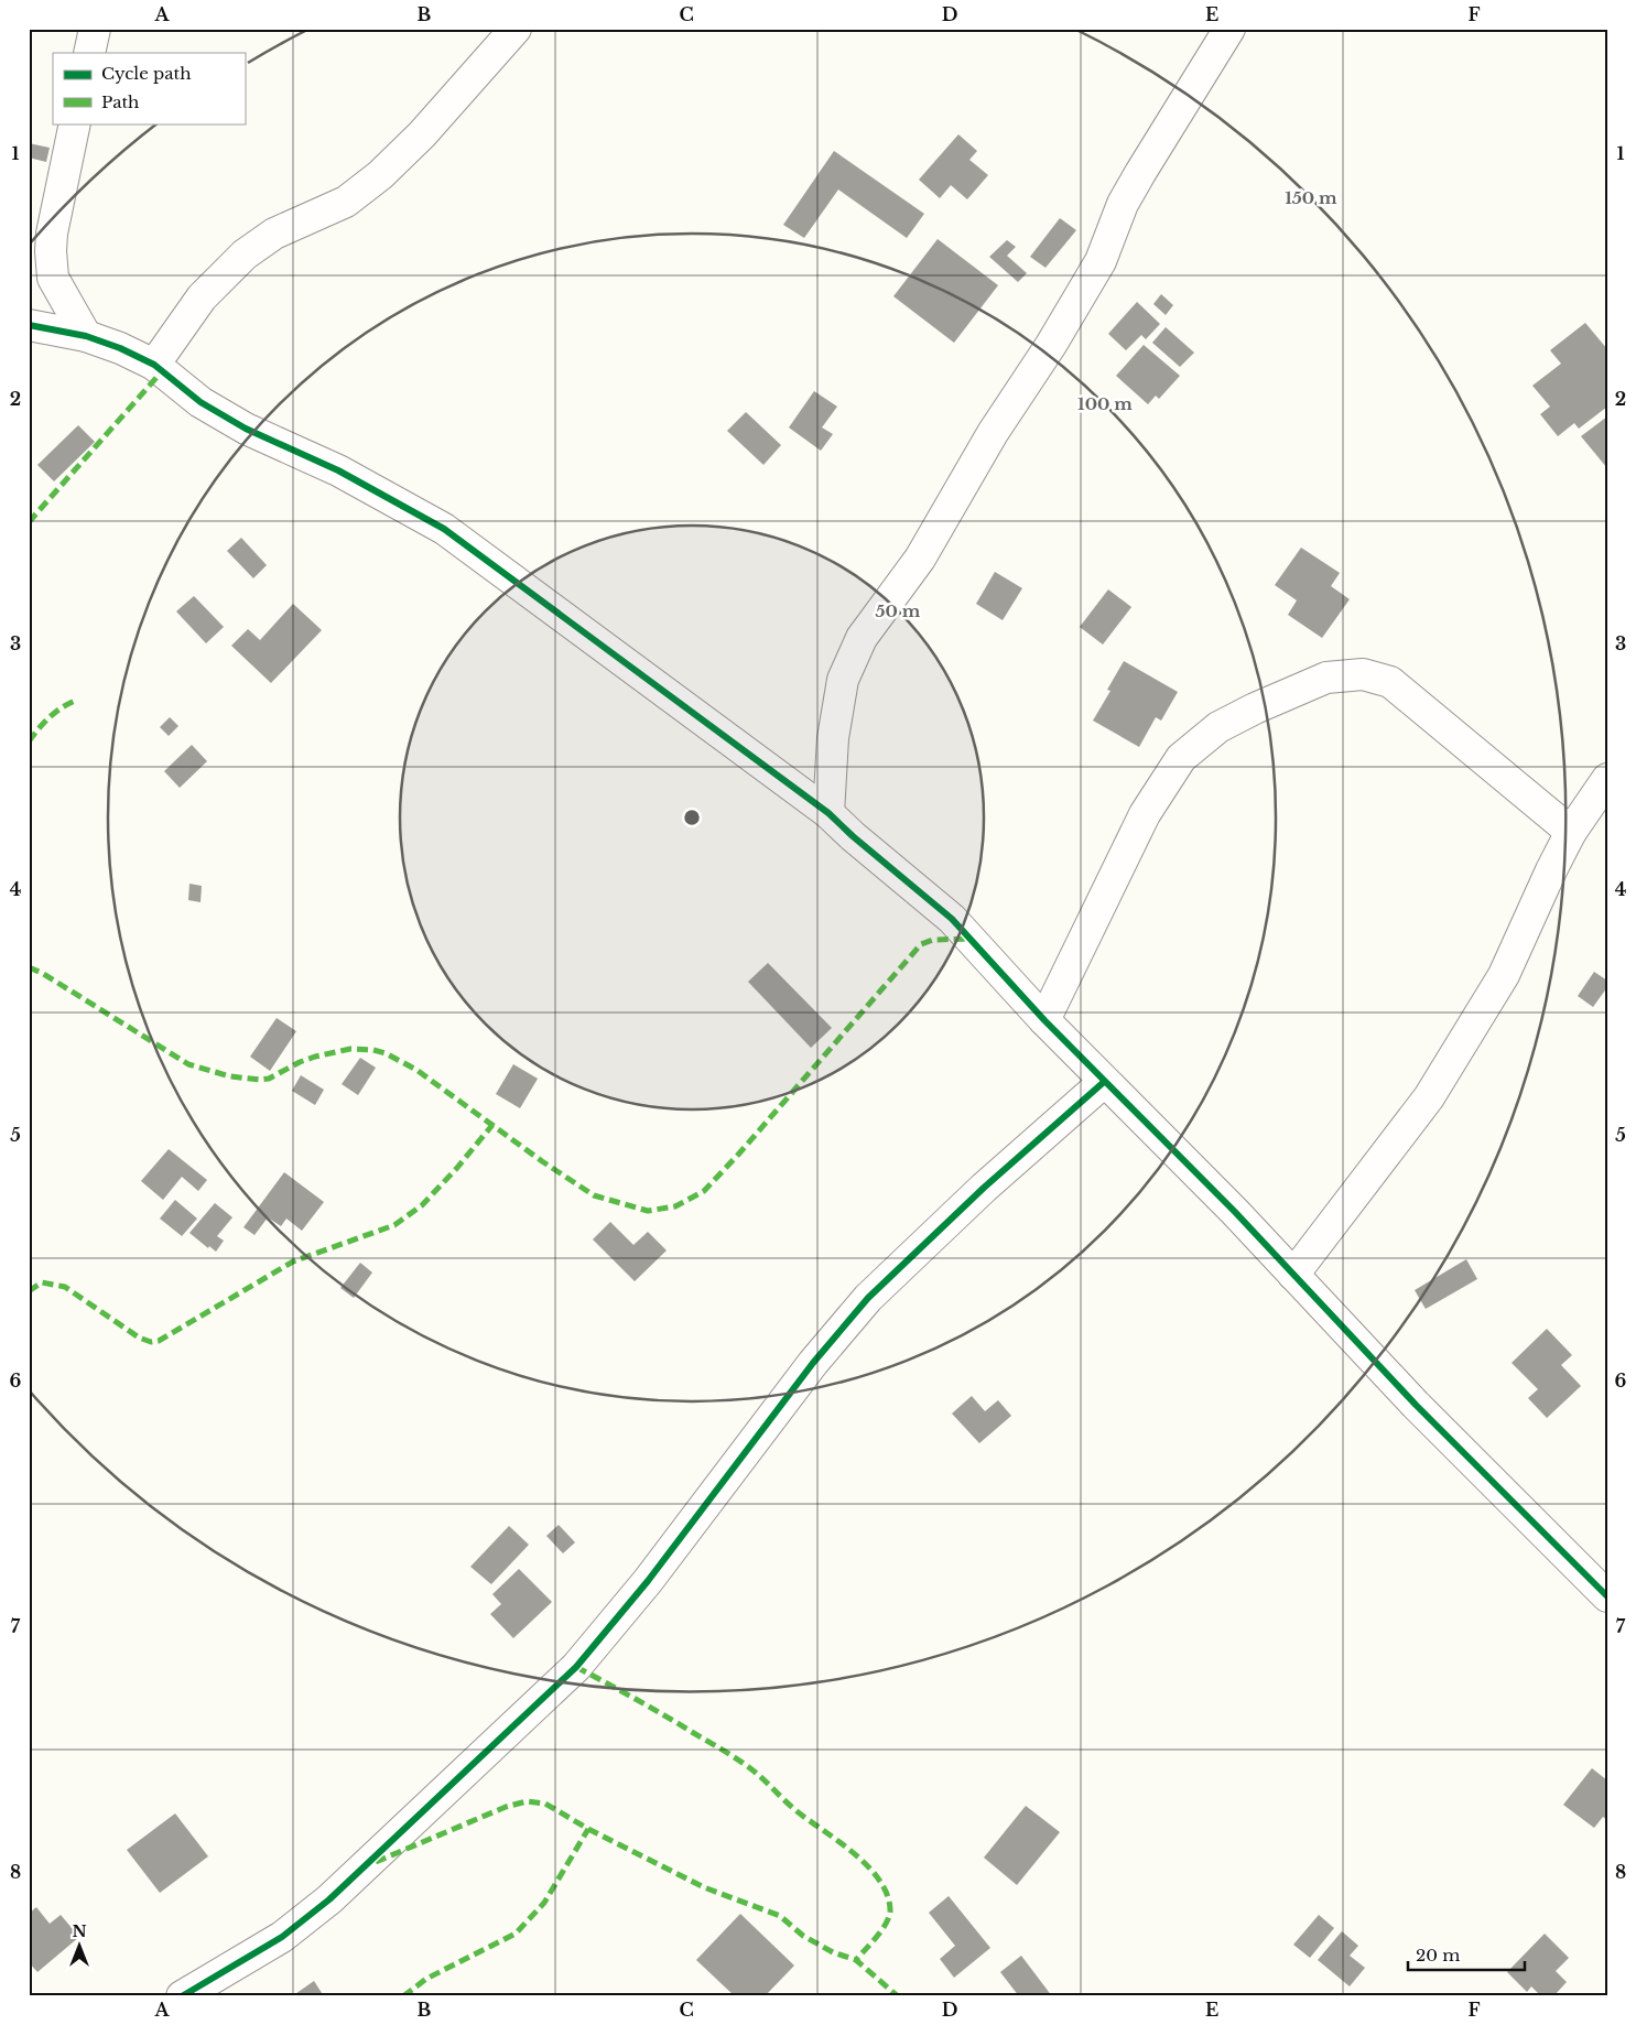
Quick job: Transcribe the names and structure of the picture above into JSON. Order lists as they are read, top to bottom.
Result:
{
  "legend": ["Cycle path", "Path"],
  "scale_bar": "20 m",
  "north": "top",
  "grid": {
    "columns": [
      "A",
      "B",
      "C",
      "D",
      "E",
      "F"
    ],
    "rows": [
      "1",
      "2",
      "3",
      "4",
      "5",
      "6",
      "7",
      "8"
    ]
  },
  "rings": ["150 m", "100 m", "50 m"]
}
